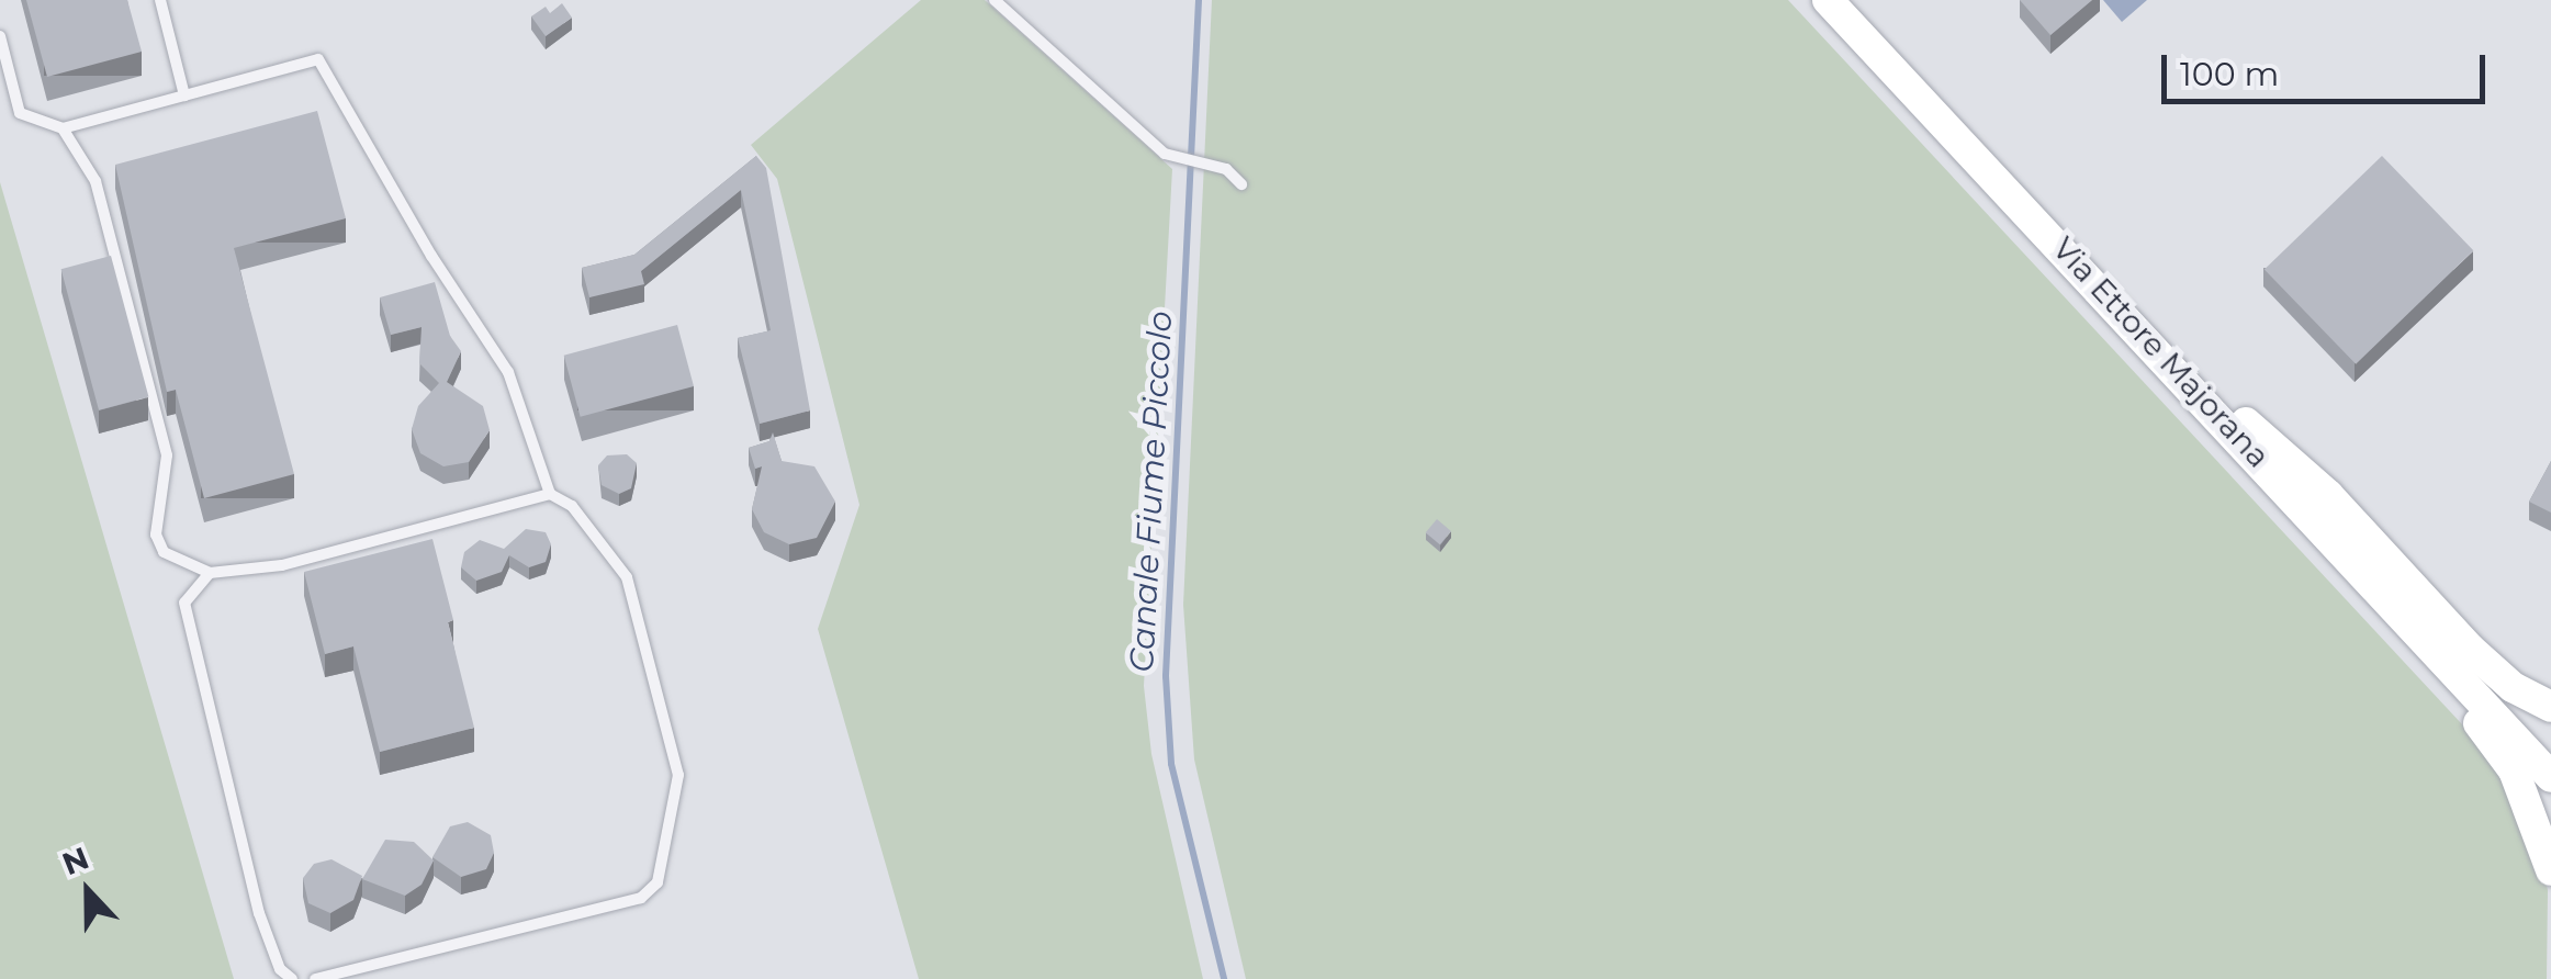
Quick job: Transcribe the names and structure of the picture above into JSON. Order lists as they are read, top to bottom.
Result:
{
  "streets": {
    "main road": ["Via Ettore Majorana"]
  },
  "water": ["Canale Fiume Piccolo"],
  "scale_bar": "100 m",
  "north": "top"
}
